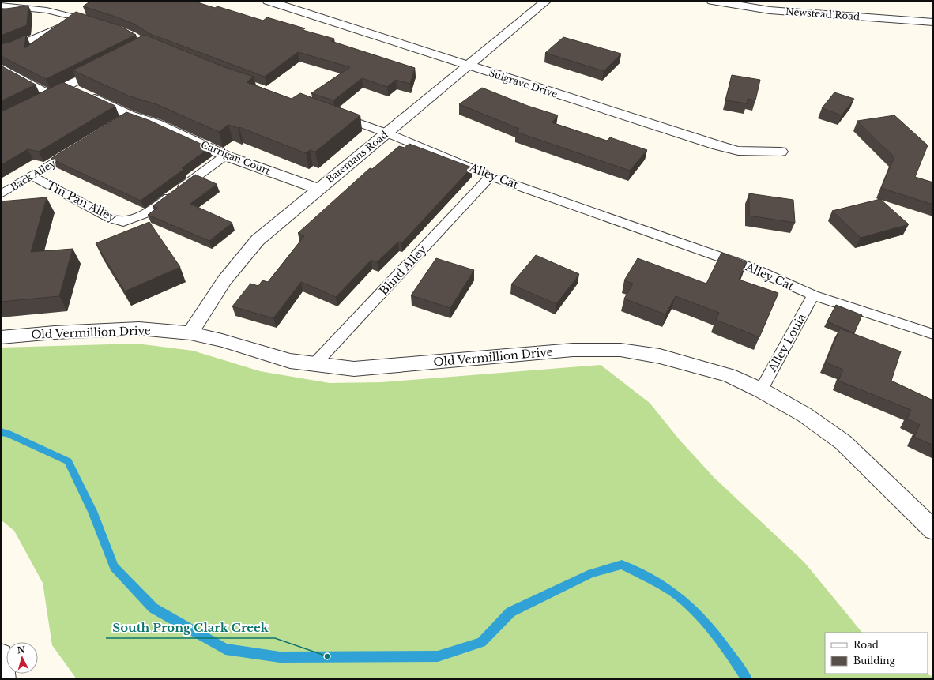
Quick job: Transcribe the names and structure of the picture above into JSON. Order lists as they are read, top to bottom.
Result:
{
  "streets": {
    "street": [
      "Newstead Road",
      "Sulgrave Drive",
      "Batemans Road",
      "Carrigan Court",
      "Old Vermillion Drive"
    ],
    "lane": [
      "Back Alley",
      "Alley Cat",
      "Tin Pan Alley",
      "Blind Alley",
      "Alley Louia"
    ]
  },
  "crossings": [
    ["Sulgrave Drive", "Batemans Road"],
    ["Batemans Road", "Carrigan Court"],
    ["Batemans Road", "Alley Cat"],
    ["Batemans Road", "Old Vermillion Drive"],
    ["Carrigan Court", "Tin Pan Alley"],
    ["Back Alley", "Tin Pan Alley"],
    ["Alley Cat", "Blind Alley"],
    ["Alley Cat", "Alley Louia"],
    ["Blind Alley", "Old Vermillion Drive"],
    ["Old Vermillion Drive", "Alley Louia"]
  ],
  "places": ["South Prong Clark Creek"],
  "legend": ["Road", "Building"],
  "north": "top"
}
